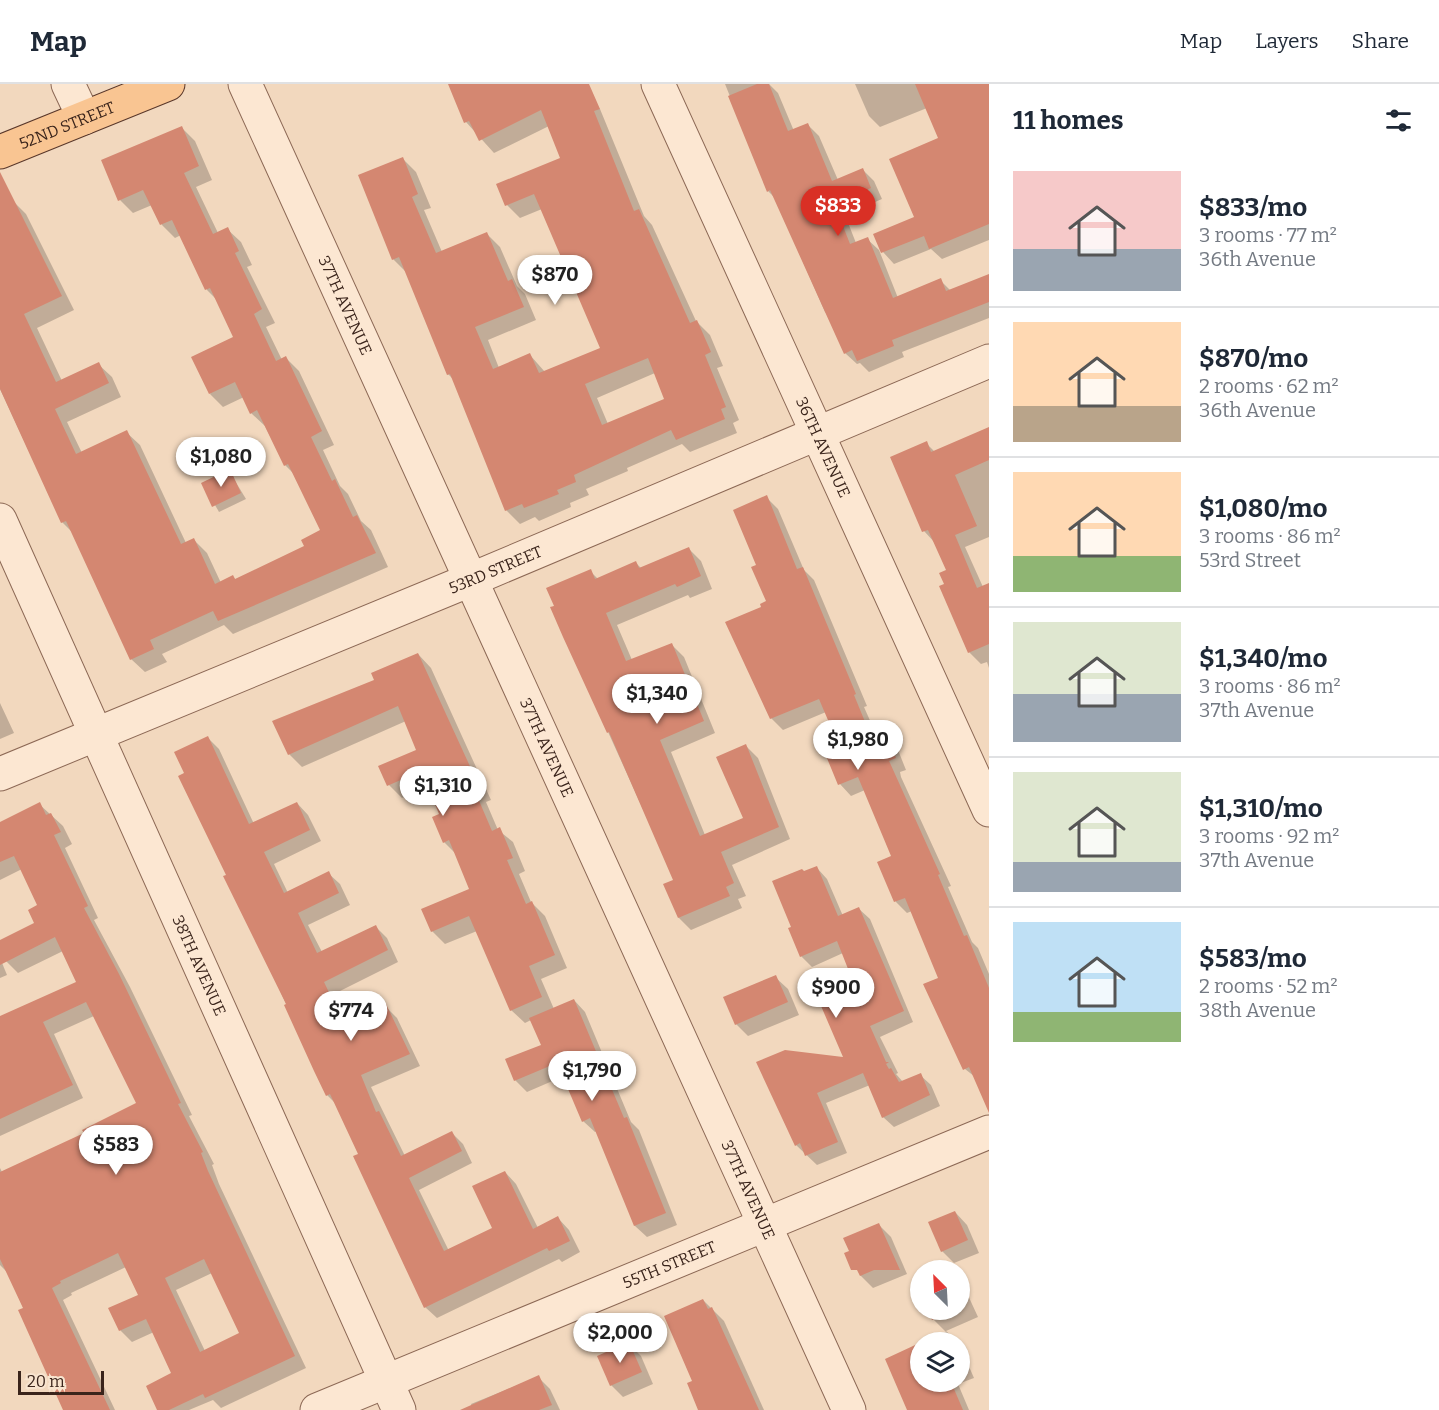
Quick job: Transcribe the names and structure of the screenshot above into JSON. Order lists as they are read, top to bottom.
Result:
{
  "streets": {
    "main road": ["52ND STREET"],
    "street": [
      "37TH AVENUE",
      "36TH AVENUE",
      "53RD STREET",
      "38TH AVENUE",
      "55TH STREET"
    ]
  },
  "crossings": [
    ["37TH AVENUE", "53RD STREET"],
    ["37TH AVENUE", "55TH STREET"],
    ["36TH AVENUE", "53RD STREET"],
    ["53RD STREET", "38TH AVENUE"],
    ["38TH AVENUE", "55TH STREET"]
  ],
  "scale_bar": "20 m",
  "north": "top left",
  "page": {
    "header": "Map",
    "nav": ["Map", "Layers", "Share"],
    "heading": "11 homes",
    "list": [
      {
        "name": "$833/mo",
        "note": "3 rooms · 77 m² · 36th Avenue"
      },
      {
        "name": "$870/mo",
        "note": "2 rooms · 62 m² · 36th Avenue"
      },
      {
        "name": "$1,080/mo",
        "note": "3 rooms · 86 m² · 53rd Street"
      },
      {
        "name": "$1,340/mo",
        "note": "3 rooms · 86 m² · 37th Avenue"
      },
      {
        "name": "$1,310/mo",
        "note": "3 rooms · 92 m² · 37th Avenue"
      },
      {
        "name": "$583/mo",
        "note": "2 rooms · 52 m² · 38th Avenue"
      }
    ],
    "price": [
      "$833",
      "$870",
      "$1,080",
      "$1,340",
      "$1,980",
      "$1,310",
      "$900",
      "$774",
      "$1,790",
      "$583",
      "$2,000"
    ],
    "scale": "20 m"
  }
}
